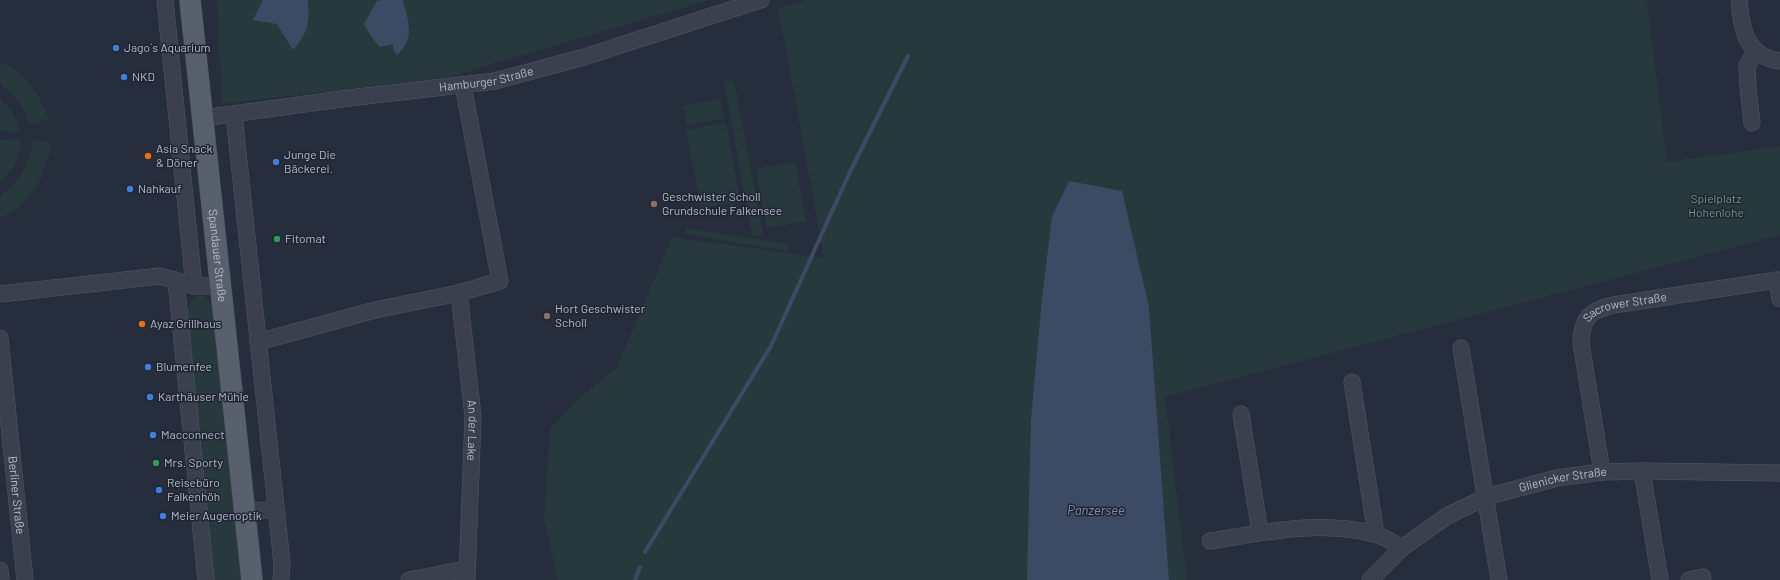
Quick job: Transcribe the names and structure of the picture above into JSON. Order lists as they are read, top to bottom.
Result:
{
  "streets": {
    "main road": ["Spandauer Straße"],
    "street": [
      "Hamburger Straße",
      "Sacrower Straße",
      "An der Lake",
      "Glienicker Straße",
      "Berliner Straße"
    ]
  },
  "crossings": [
    ["Hamburger Straße", "Spandauer Straße"],
    ["Sacrower Straße", "Glienicker Straße"]
  ],
  "water": ["Panzersee"],
  "parks": ["Spielplatz Hohenlohe"],
  "places": [
    "Jago´s Aquarium",
    "NKD",
    "Asia Snack & Döner",
    "Junge Die Bäckerei.",
    "Nahkauf",
    "Geschwister Scholl Grundschule Falkensee",
    "Fitomat",
    "Hort Geschwister Scholl",
    "Ayaz Grillhaus",
    "Blumenfee",
    "Karthäuser Mühle",
    "Macconnect",
    "Mrs. Sporty",
    "Reisebüro Falkenhöh",
    "Meier Augenoptik"
  ]
}
